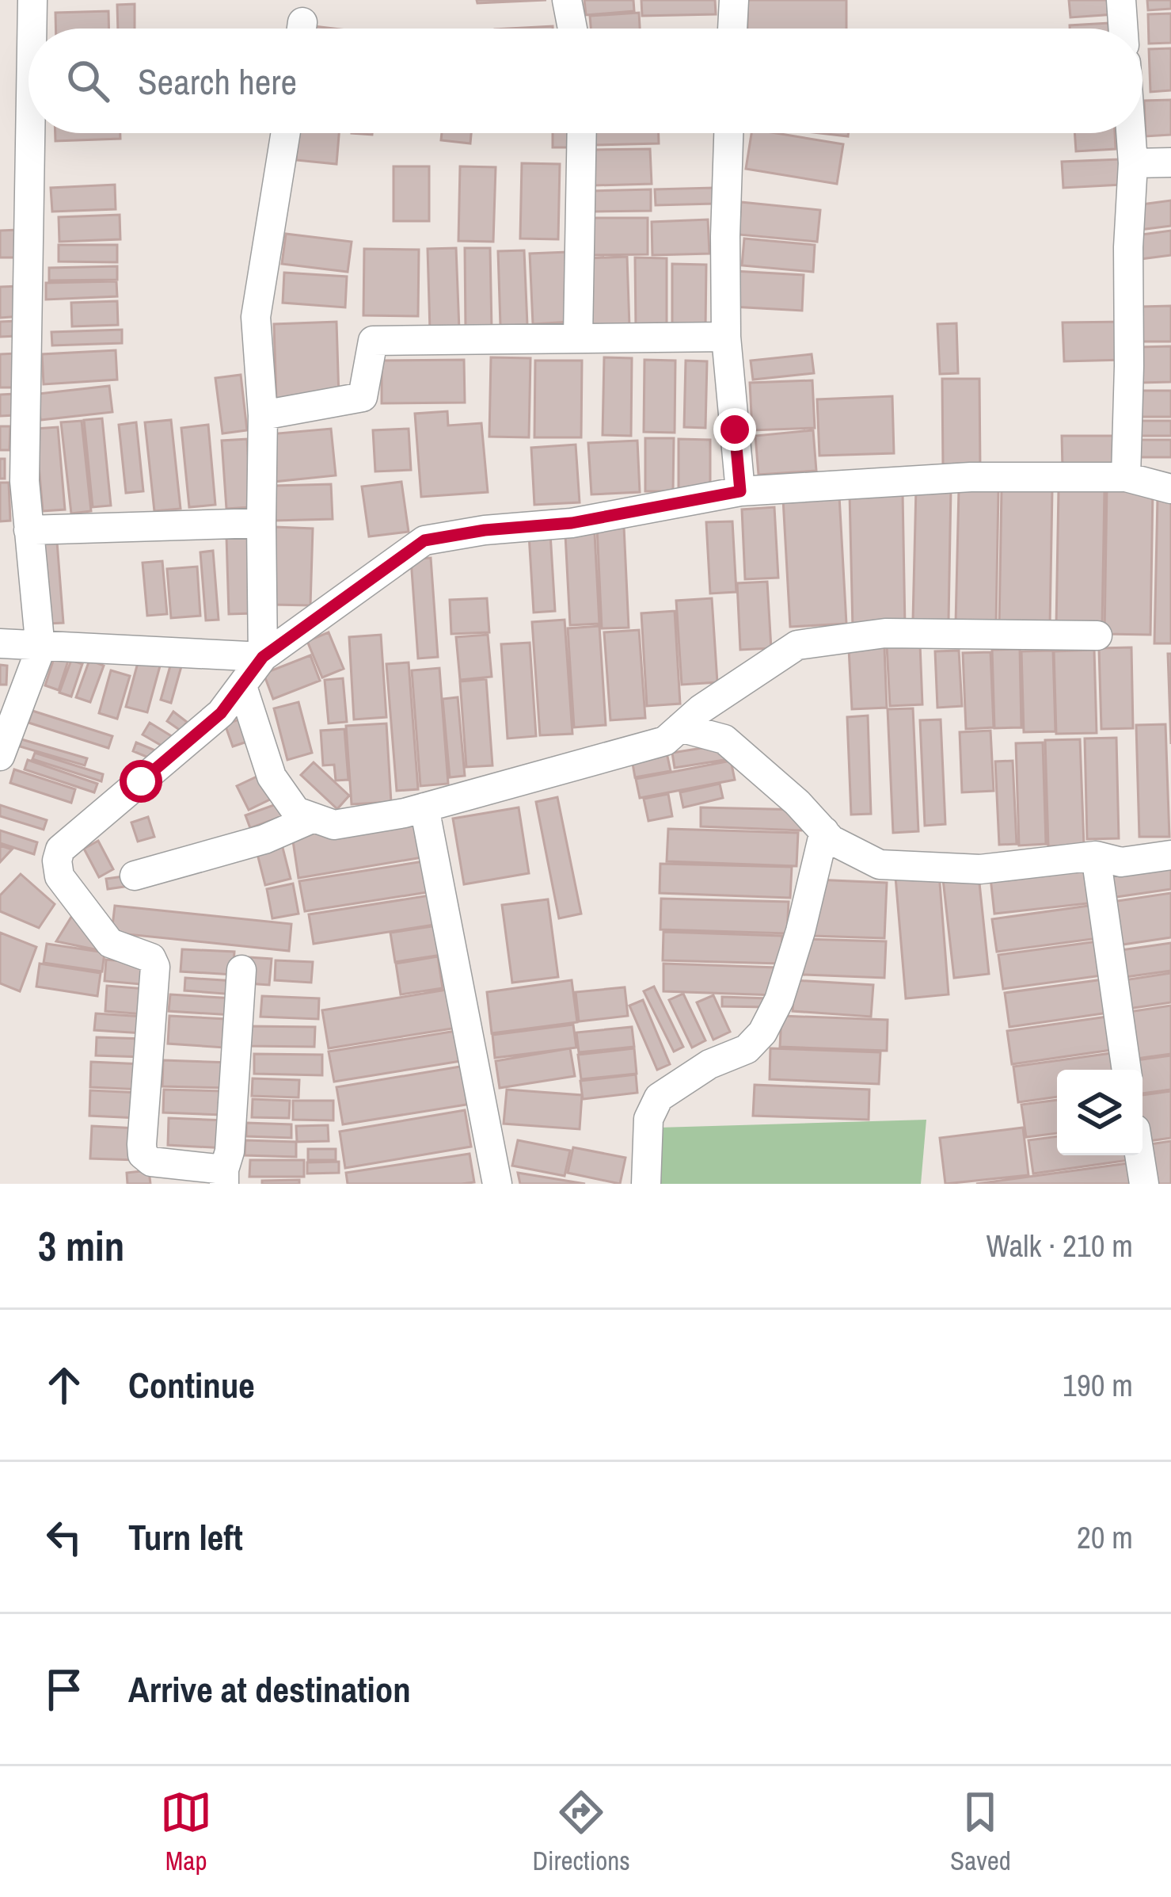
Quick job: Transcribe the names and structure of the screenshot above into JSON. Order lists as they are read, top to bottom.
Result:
{
  "page": {
    "search": "Search here",
    "heading": ["3 min", "Walk · 210 m"],
    "list": [
      ["Continue", "190 m"],
      ["Turn left", "20 m"],
      "Arrive at destination"
    ],
    "nav": ["Map", "Directions", "Saved"]
  }
}
